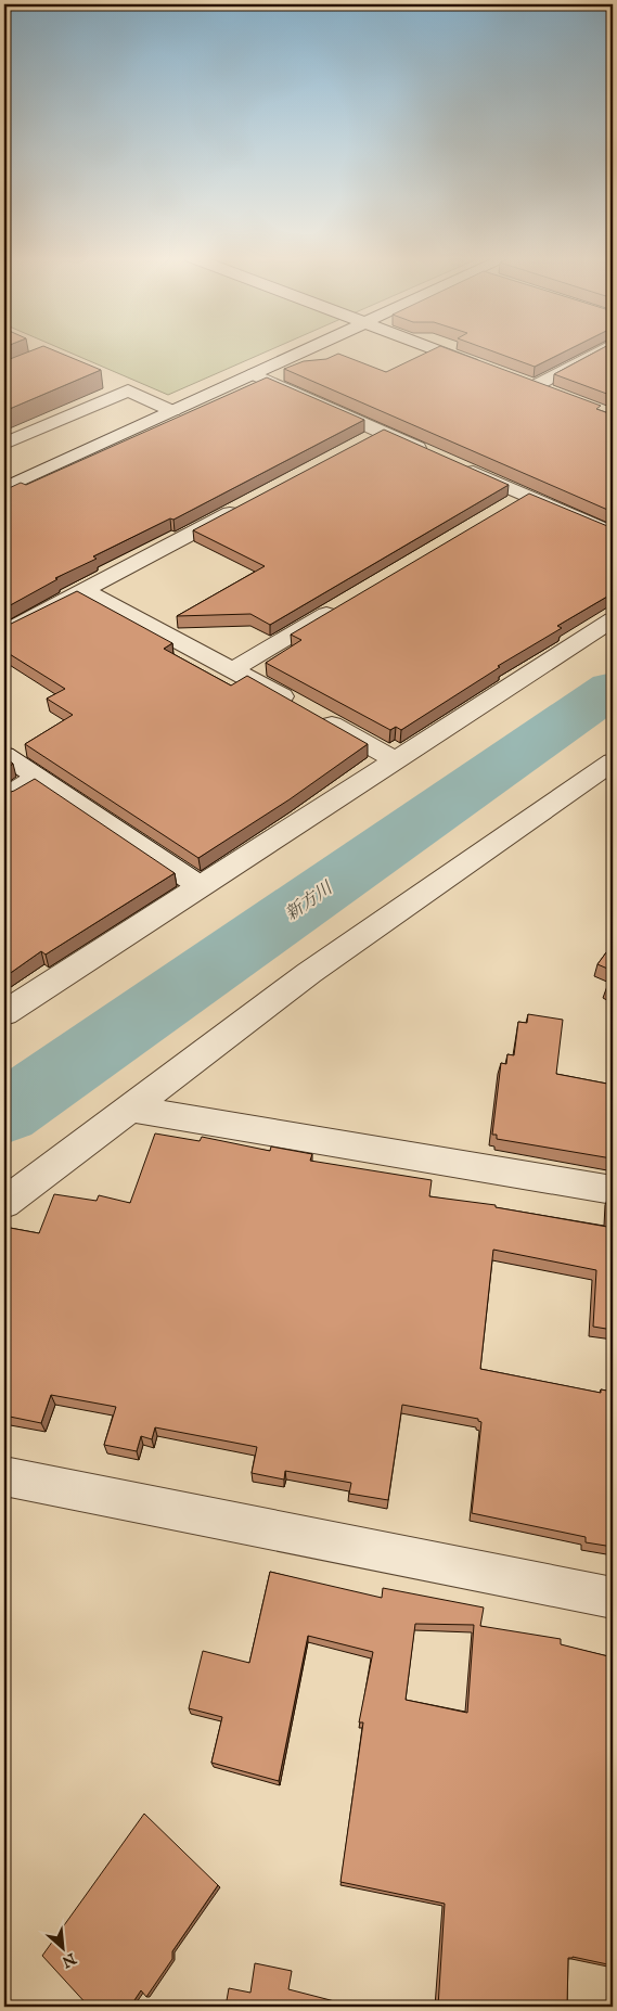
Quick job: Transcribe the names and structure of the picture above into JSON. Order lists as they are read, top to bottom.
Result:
{
  "water": ["新方川"],
  "north": "bottom right"
}
